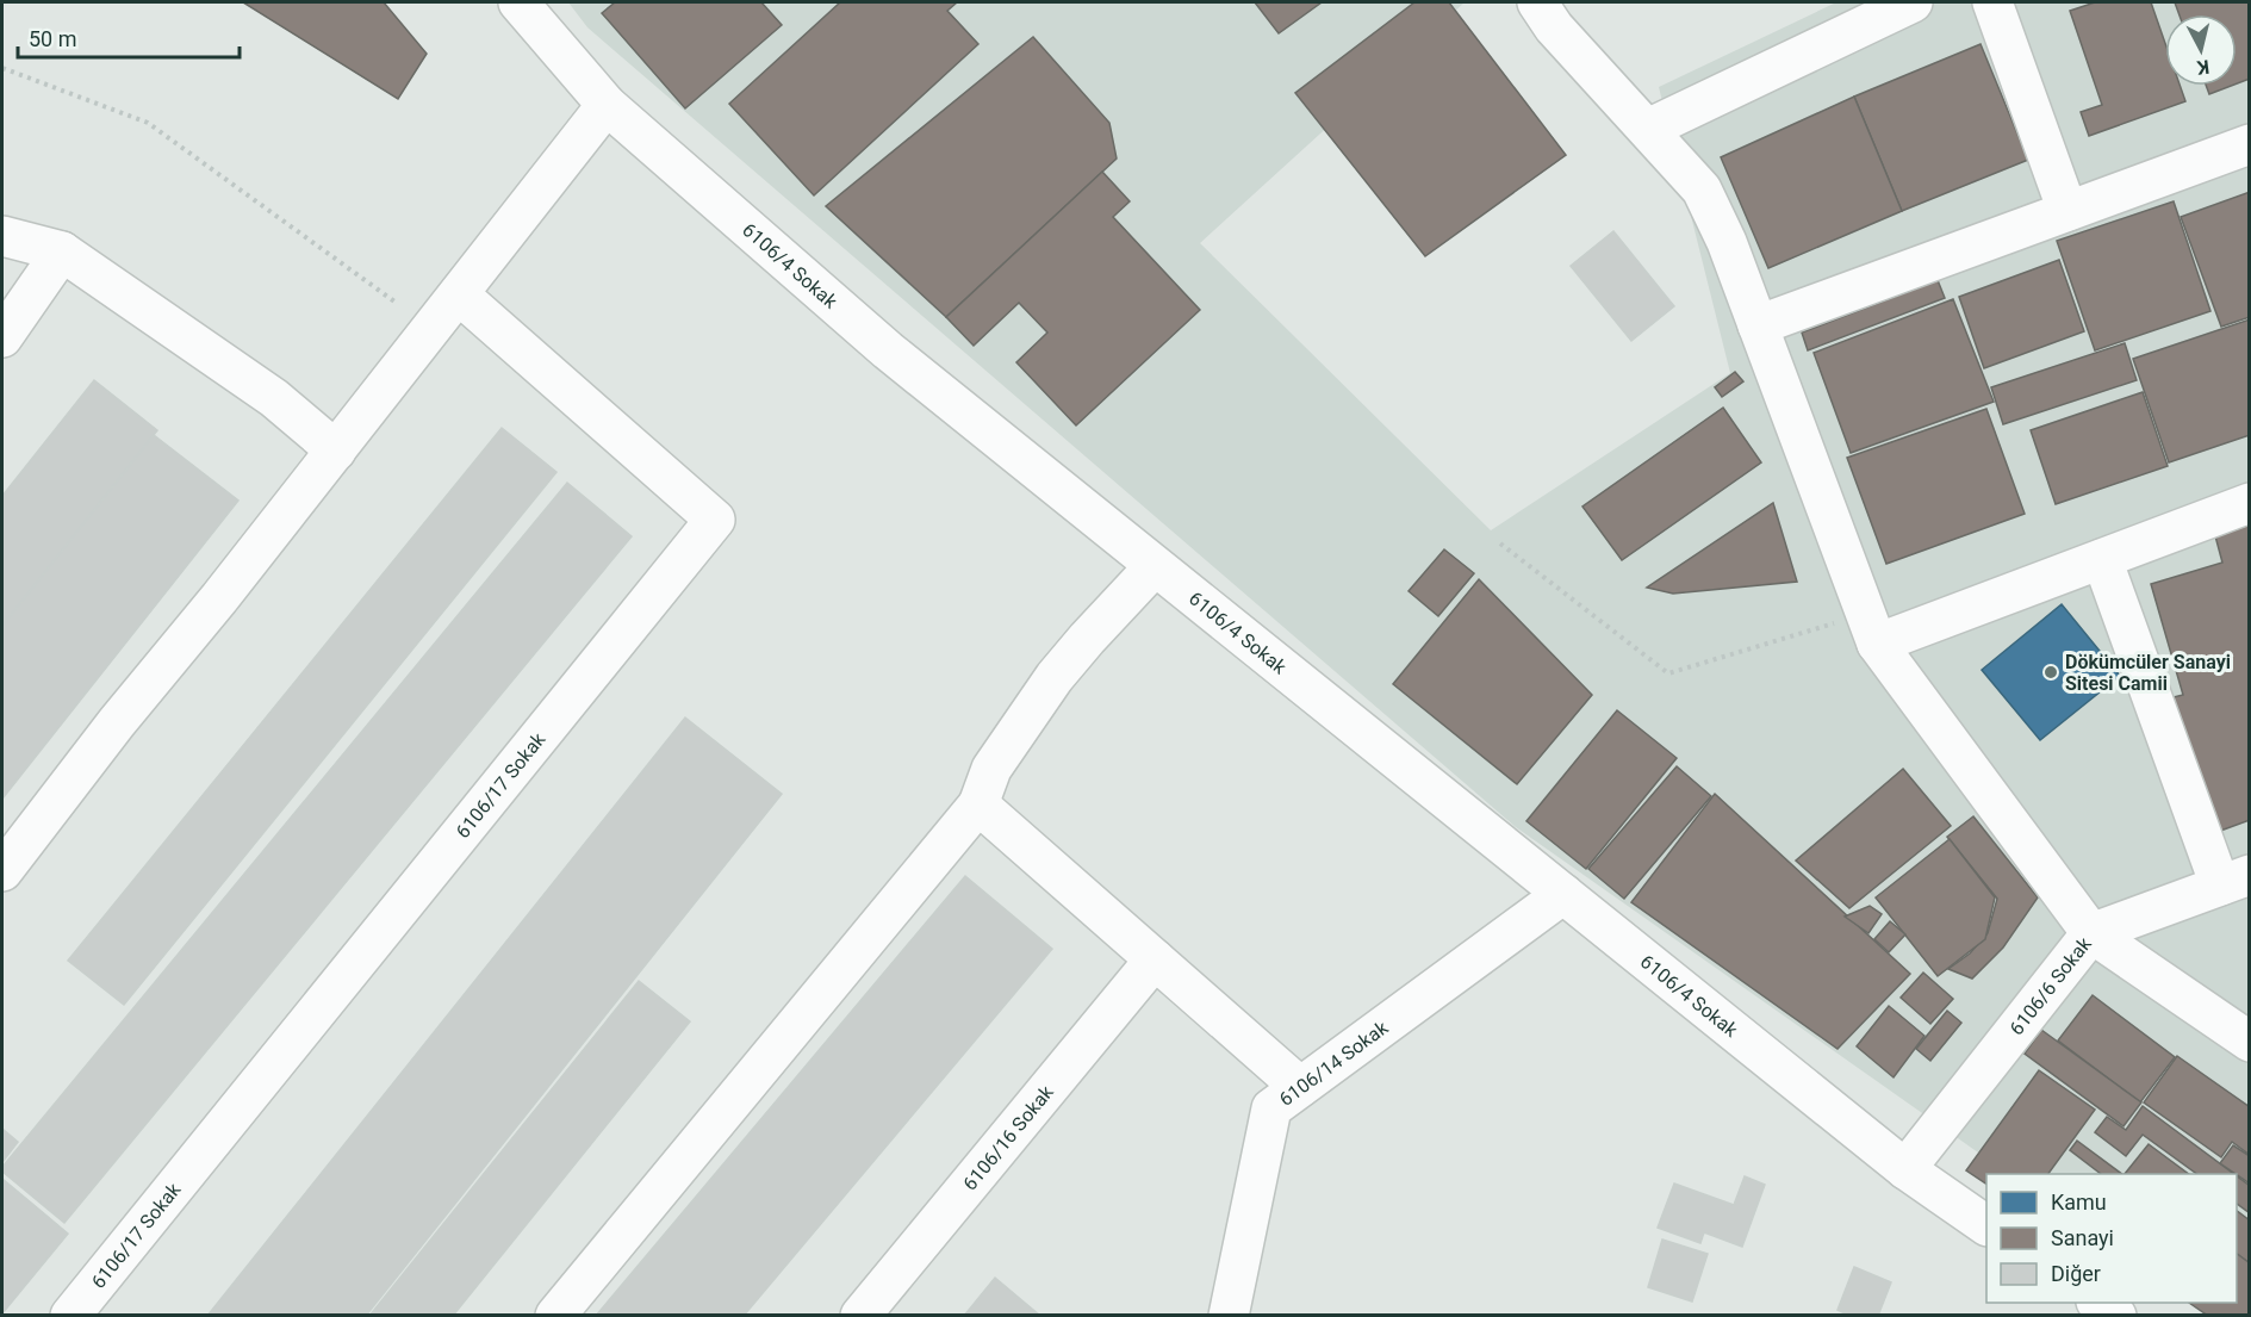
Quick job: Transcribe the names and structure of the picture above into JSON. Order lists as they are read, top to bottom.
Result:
{
  "streets": {
    "street": [
      "6106/4 Sokak",
      "6106/17 Sokak",
      "6106/6 Sokak",
      "6106/14 Sokak",
      "6106/16 Sokak"
    ]
  },
  "crossings": [
    ["6106/4 Sokak", "6106/6 Sokak"],
    ["6106/4 Sokak", "6106/14 Sokak"]
  ],
  "places": ["Dökümcüler Sanayi Sitesi Camii"],
  "legend": ["Kamu", "Sanayi", "Diğer"],
  "scale_bar": "50 m",
  "north": "bottom"
}
